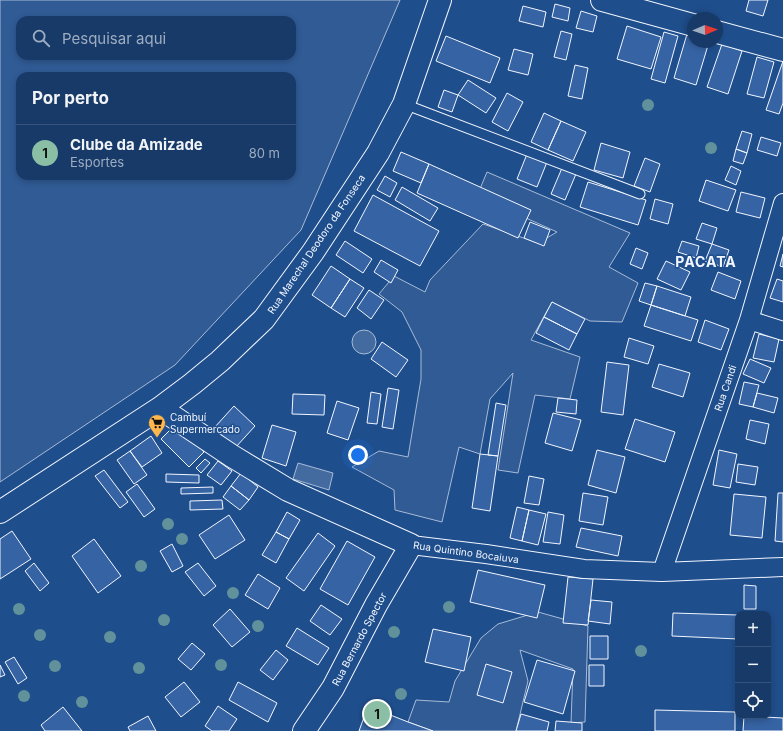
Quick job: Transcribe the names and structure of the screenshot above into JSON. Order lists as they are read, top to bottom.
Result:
{
  "streets": {
    "street": [
      "Rua Marechal Deodoro da Fonseca",
      "Rua Candi",
      "Rua Quintino Bocaiuva",
      "Rua Bernardo Spector"
    ]
  },
  "crossings": [
    ["Rua Marechal Deodoro da Fonseca", "Rua Quintino Bocaiuva"],
    ["Rua Candi", "Rua Quintino Bocaiuva"],
    ["Rua Quintino Bocaiuva", "Rua Bernardo Spector"]
  ],
  "districts": ["PACATA"],
  "places": {
    "supermarket": ["Cambuí Supermercado"]
  },
  "north": "right",
  "page": {
    "search": "Pesquisar aqui",
    "heading": "Por perto",
    "list": [
      {
        "mark": "1",
        "name": "Clube da Amizade",
        "note": "Esportes",
        "value": "80 m"
      }
    ],
    "map_buttons": ["+", "−"],
    "pins": "1"
  }
}
